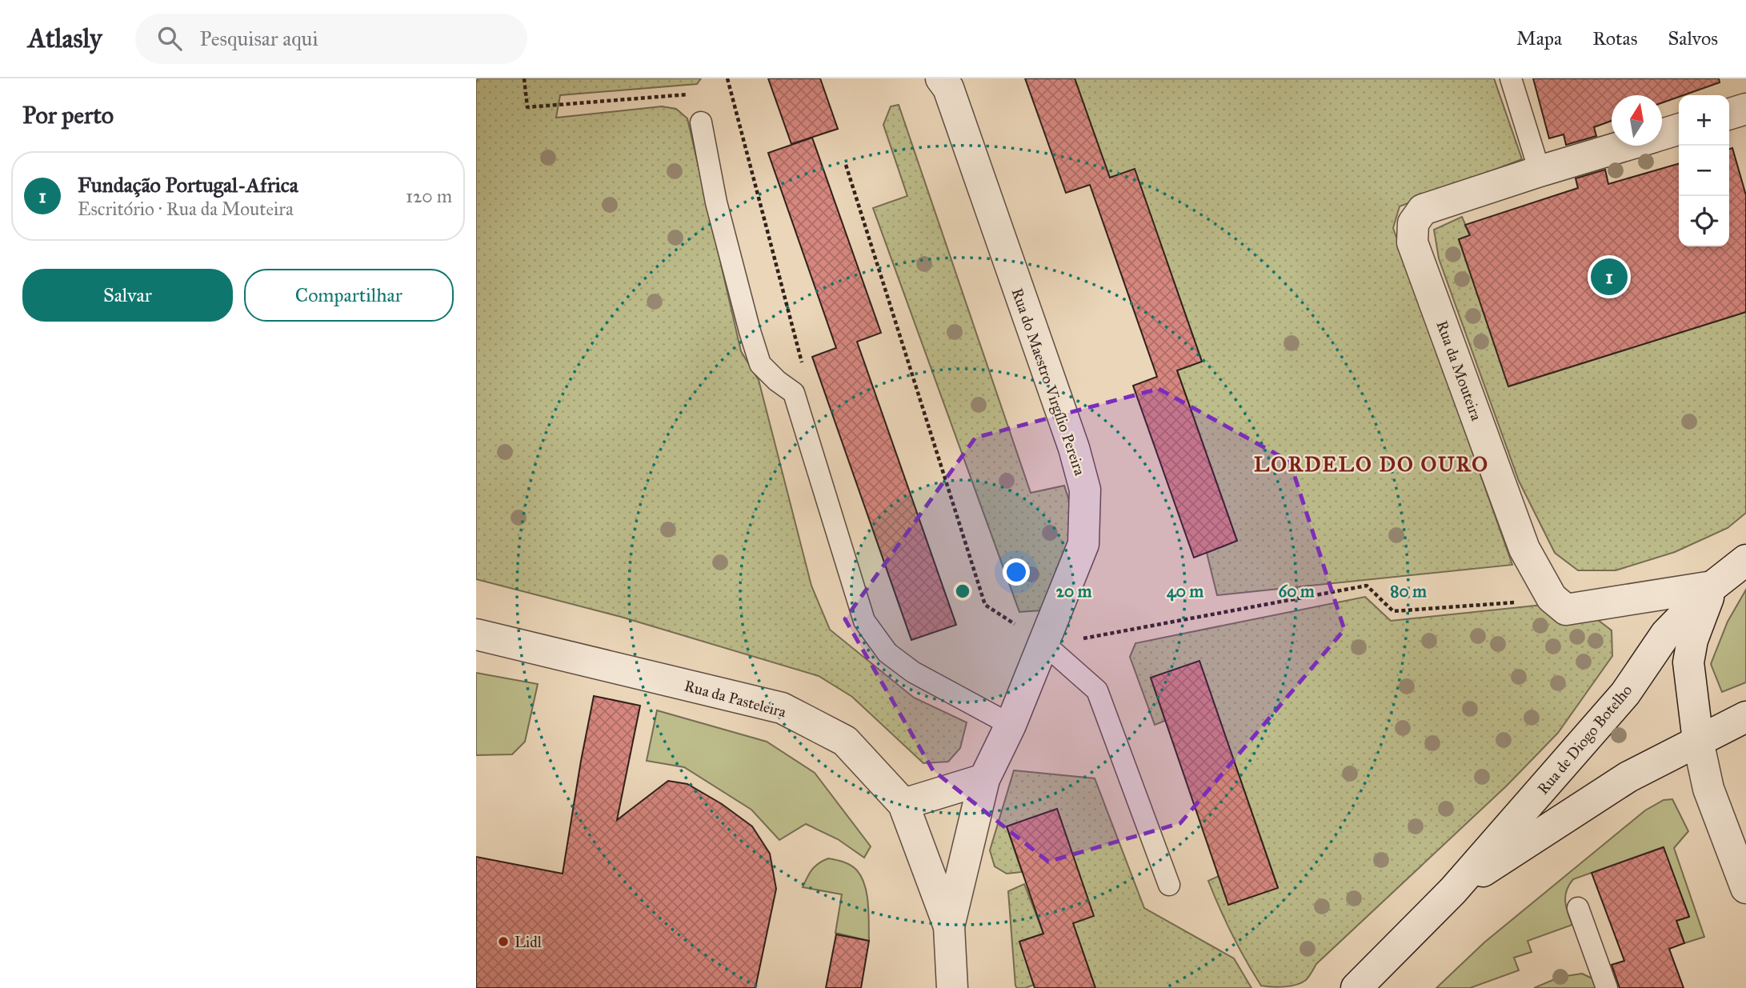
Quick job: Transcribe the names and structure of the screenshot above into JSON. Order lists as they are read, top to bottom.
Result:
{
  "streets": {
    "street": [
      "Rua da Mouteira",
      "Rua do Maestro Virgílio Pereira",
      "Rua da Pasteleira",
      "Rua de Diogo Botelho"
    ]
  },
  "crossings": [
    ["Rua da Mouteira", "Rua de Diogo Botelho"],
    ["Rua do Maestro Virgílio Pereira", "Rua da Pasteleira"]
  ],
  "districts": ["LORDELO DO OURO"],
  "places": ["Lidl"],
  "north": "top",
  "page": {
    "header": "Atlasly",
    "search": "Pesquisar aqui",
    "nav": ["Mapa", "Rotas", "Salvos"],
    "heading": "Por perto",
    "map_buttons": ["+", "−"],
    "list": [
      {
        "mark": "1",
        "name": "Fundação Portugal-Africa",
        "note": "Escritório · Rua da Mouteira",
        "value": "120 m"
      }
    ],
    "buttons": ["Salvar", "Compartilhar"],
    "pins": "1"
  },
  "rings": [
    "20 m",
    "40 m",
    "60 m",
    "80 m"
  ]
}
